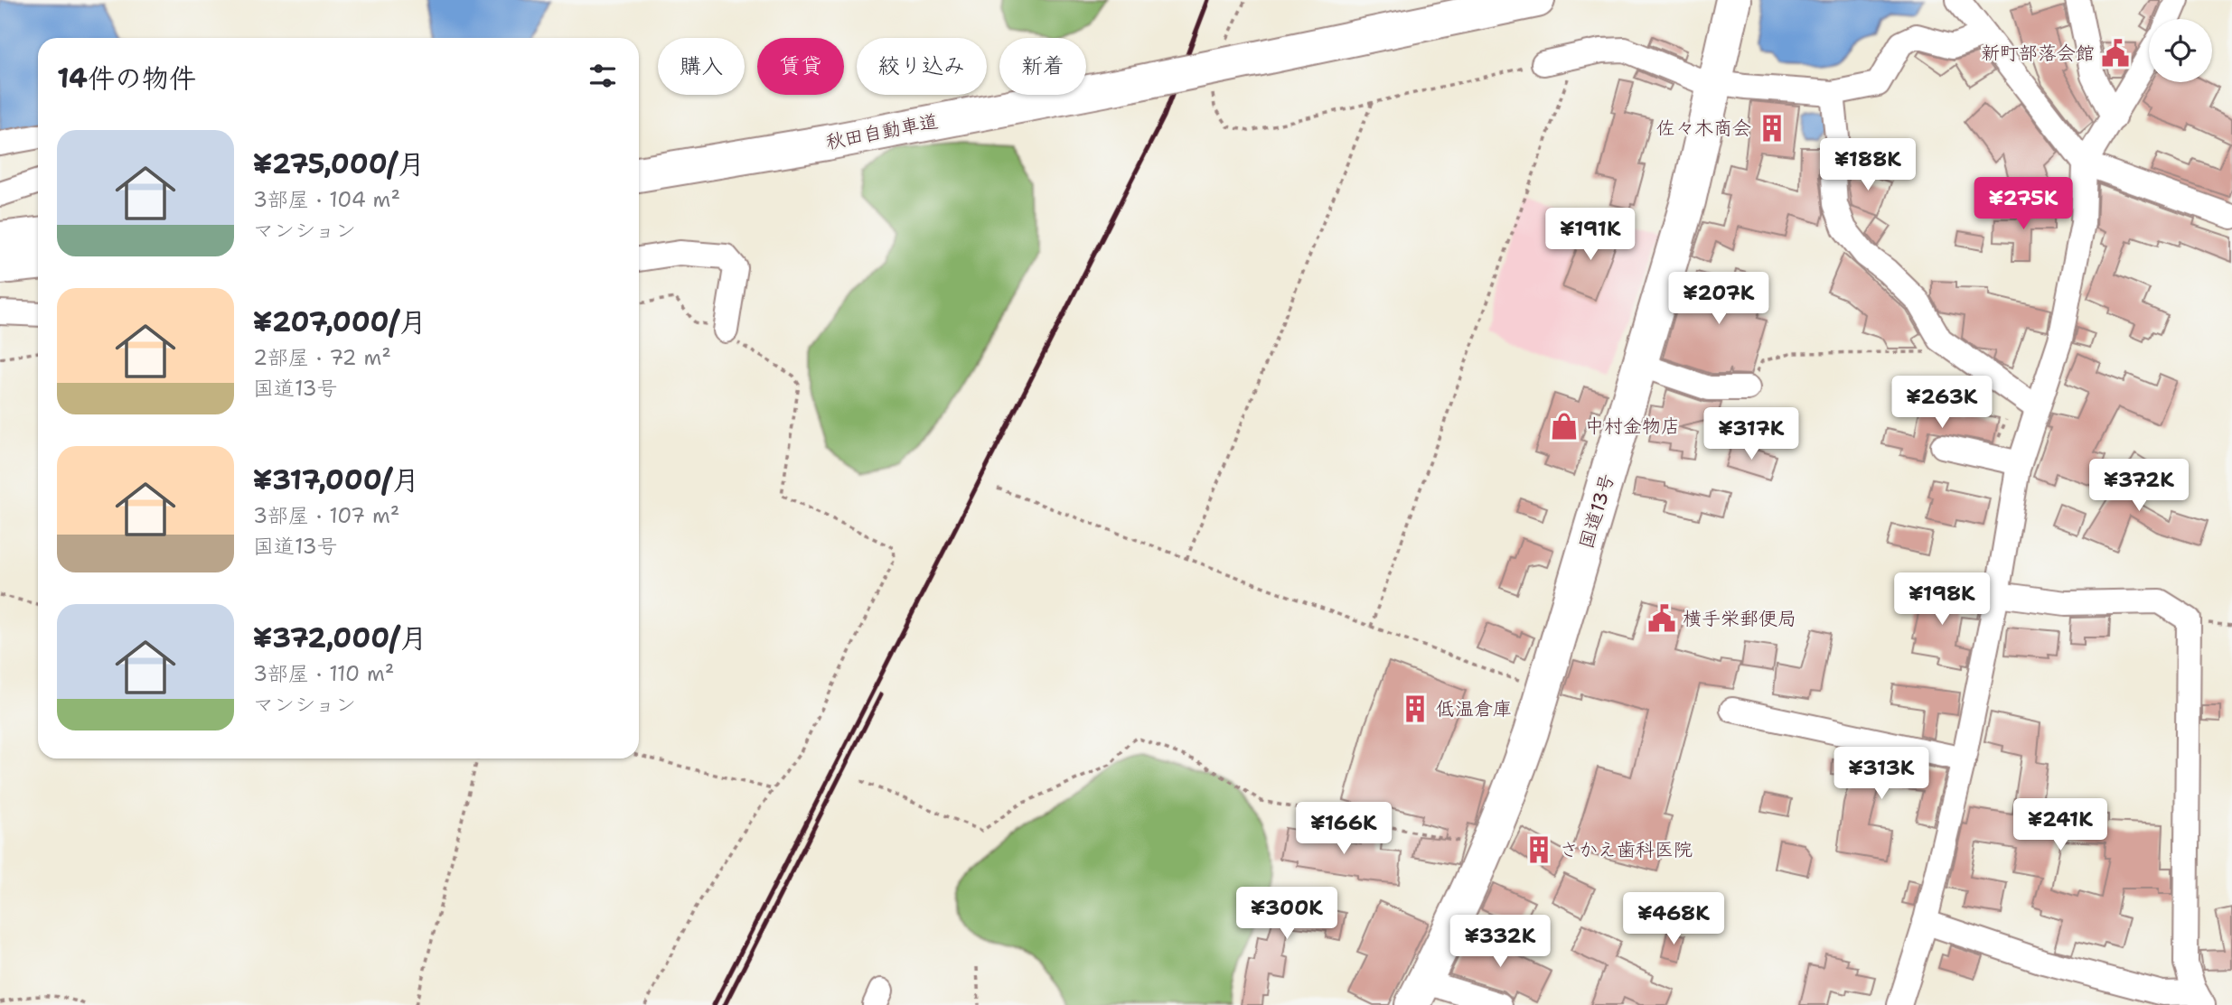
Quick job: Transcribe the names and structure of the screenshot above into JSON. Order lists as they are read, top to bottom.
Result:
{
  "streets": {
    "highway": ["秋田自動車道", "国道13号"]
  },
  "places": {
    "public building": ["新町部落会館", "横手栄郵便局"],
    "building": ["佐々木商会", "低温倉庫", "さかえ歯科医院"],
    "shop": ["中村金物店"]
  },
  "page": {
    "chip": [
      "購入",
      "賃貸",
      "絞り込み",
      "新着"
    ],
    "heading": "14件の物件",
    "list": [
      {
        "name": "¥275,000/月",
        "note": "3部屋 · 104 m² · マンション"
      },
      {
        "name": "¥207,000/月",
        "note": "2部屋 · 72 m² · 国道13号"
      },
      {
        "name": "¥317,000/月",
        "note": "3部屋 · 107 m² · 国道13号"
      },
      {
        "name": "¥372,000/月",
        "note": "3部屋 · 110 m² · マンション"
      }
    ],
    "price": [
      "¥188K",
      "¥275K",
      "¥191K",
      "¥207K",
      "¥263K",
      "¥317K",
      "¥372K",
      "¥198K",
      "¥313K",
      "¥241K",
      "¥166K",
      "¥300K",
      "¥468K",
      "¥332K"
    ]
  }
}
